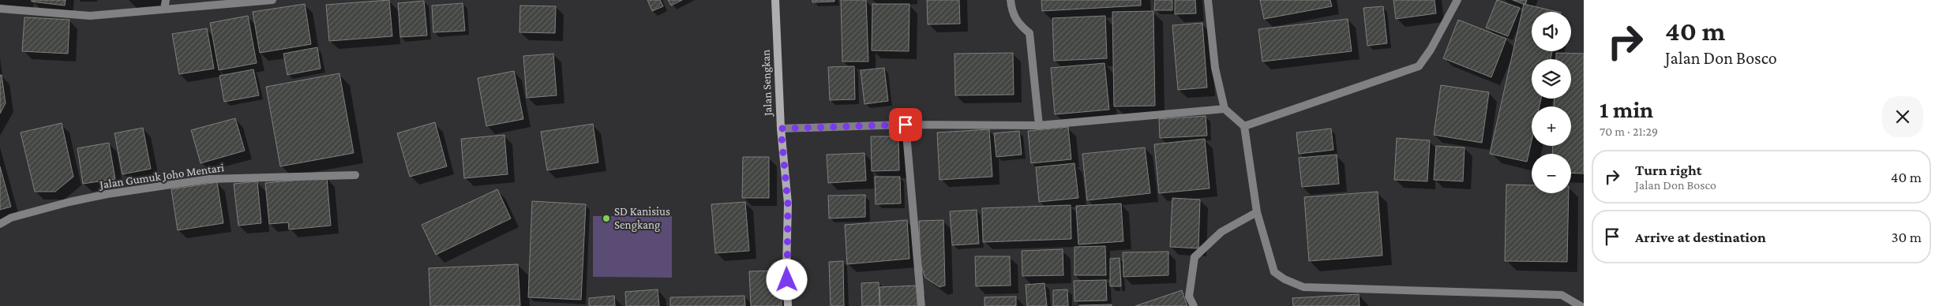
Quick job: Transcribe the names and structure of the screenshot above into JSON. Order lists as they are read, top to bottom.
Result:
{
  "streets": {
    "main road": ["Jalan Sengkan"],
    "street": ["Jalan Gumuk Joho Mentari"]
  },
  "places": ["SD Kanisius Sengkang"],
  "page": {
    "turn": ["40 m", "Jalan Don Bosco"],
    "map_buttons": ["+", "−"],
    "heading": ["1 min", "70 m · 21:29"],
    "list": [
      {
        "name": "Turn right",
        "note": "Jalan Don Bosco",
        "value": "40 m"
      },
      {
        "name": "Arrive at destination",
        "value": "30 m"
      }
    ]
  }
}
